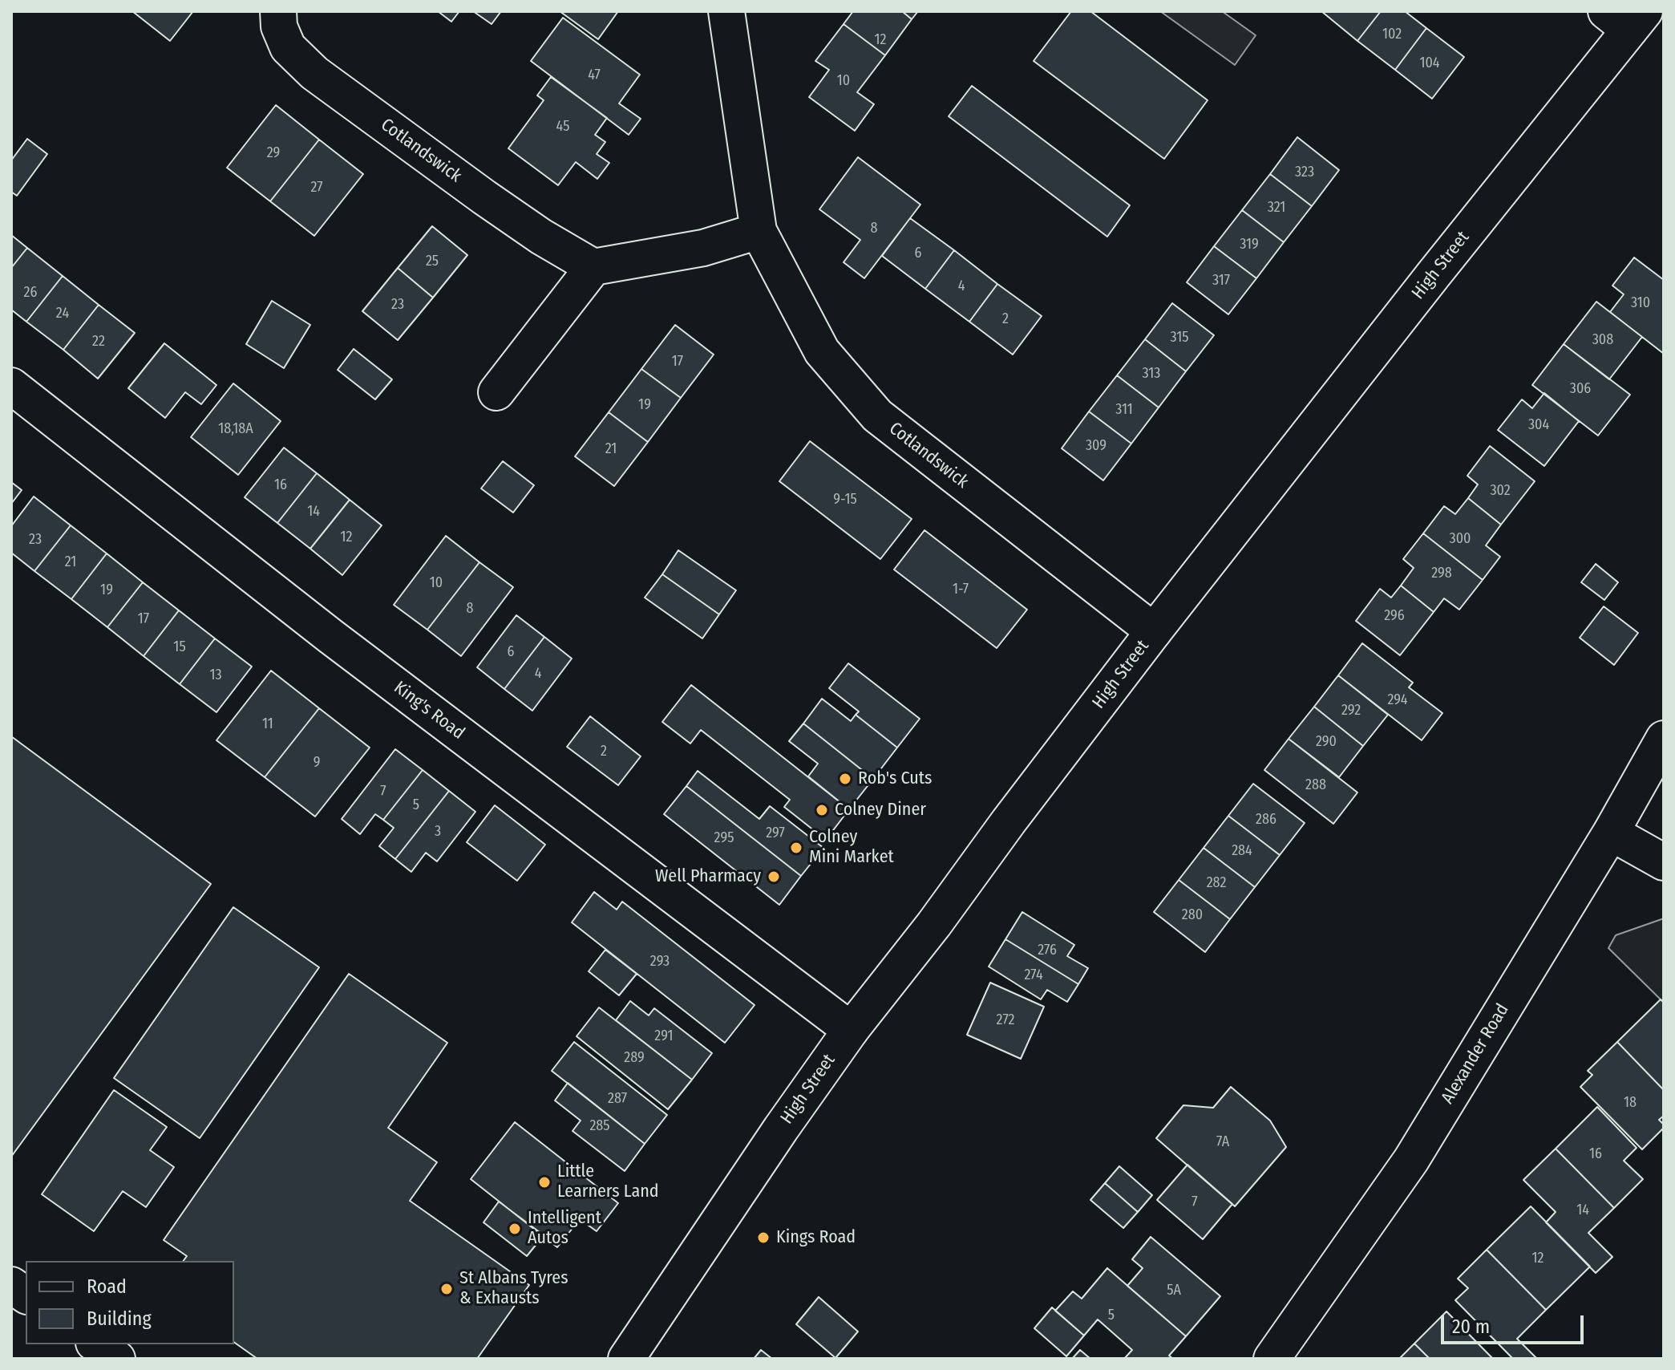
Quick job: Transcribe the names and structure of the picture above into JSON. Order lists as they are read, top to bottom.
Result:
{
  "streets": {
    "street": [
      "Cotlandswick",
      "High Street",
      "King's Road",
      "Alexander Road"
    ]
  },
  "crossings": [
    ["Cotlandswick", "High Street"],
    ["High Street", "King's Road"]
  ],
  "places": [
    "Rob's Cuts",
    "Colney Diner",
    "Colney Mini Market",
    "Well Pharmacy",
    "Little Learners Land",
    "Intelligent Autos",
    "Kings Road",
    "St Albans Tyres & Exhausts"
  ],
  "house_numbers": [
    "102",
    "12",
    "104",
    "47",
    "10",
    "45",
    "29",
    "323",
    "27",
    "321",
    "8",
    "319",
    "6",
    "25",
    "317",
    "4",
    "26",
    "310",
    "23",
    "24",
    "2",
    "315",
    "308",
    "22",
    "17",
    "313",
    "306",
    "19",
    "311",
    "304",
    "18,18A",
    "309",
    "21",
    "16",
    "302",
    "9-15",
    "14",
    "12",
    "300",
    "23",
    "21",
    "298",
    "10",
    "1-7",
    "19",
    "8",
    "296",
    "17",
    "15",
    "6",
    "4",
    "13",
    "294",
    "292",
    "11",
    "290",
    "2",
    "9",
    "288",
    "7",
    "5",
    "286",
    "3",
    "297",
    "295",
    "284",
    "282",
    "280",
    "276",
    "293",
    "274",
    "272",
    "291",
    "289",
    "287",
    "18",
    "285",
    "7A",
    "16",
    "7",
    "14",
    "12",
    "5A",
    "5"
  ],
  "legend": ["Road", "Building"],
  "scale_bar": "20 m"
}
